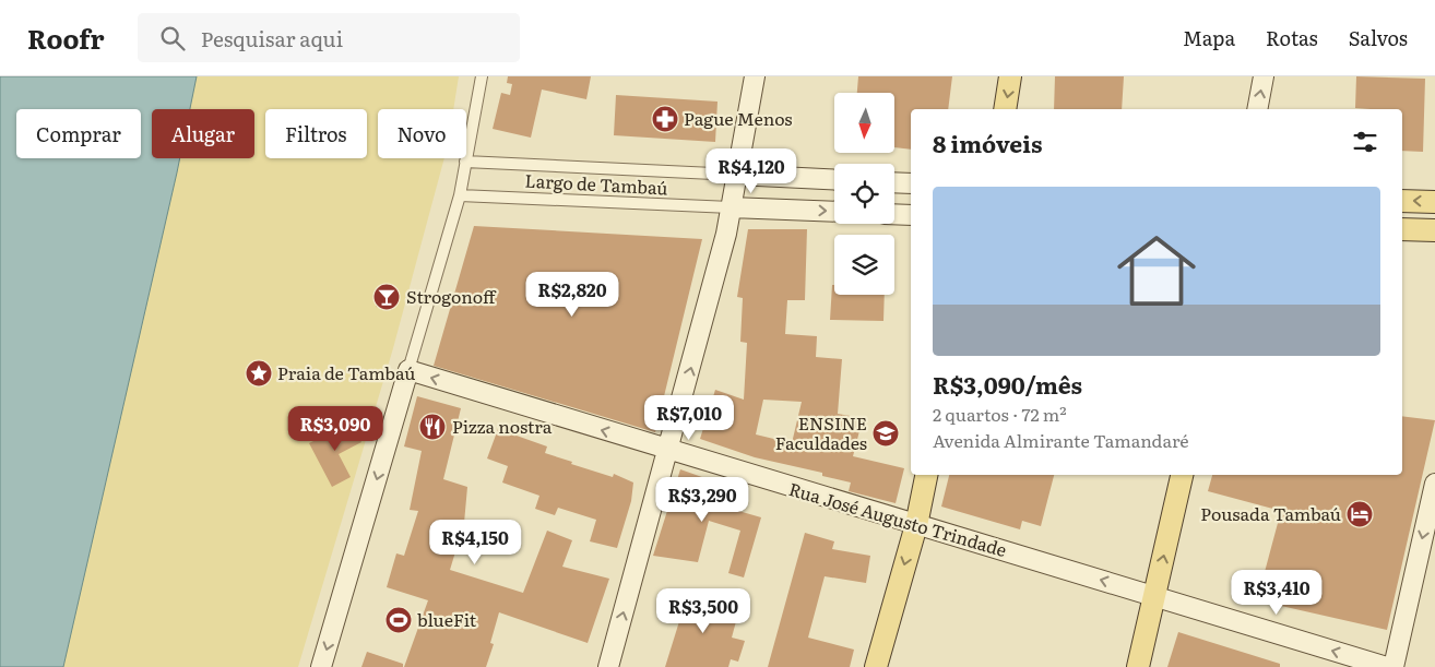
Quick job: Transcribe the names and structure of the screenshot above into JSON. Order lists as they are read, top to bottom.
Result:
{
  "streets": {
    "main road": ["Rua José Augusto Trindade"],
    "street": ["Largo de Tambaú"]
  },
  "one_way": ["Rua José Augusto Trindade"],
  "places": {
    "pharmacy": ["Pague Menos"],
    "bar": ["Strogonoff"],
    "place": ["Praia de Tambaú"],
    "restaurant": ["Pizza nostra"],
    "school or university": ["ENSINE Faculdades"],
    "hotel": ["Pousada Tambaú"],
    "sports": ["blueFit"]
  },
  "north": "bottom",
  "page": {
    "header": "Roofr",
    "search": "Pesquisar aqui",
    "nav": ["Mapa", "Rotas", "Salvos"],
    "chip": [
      "Comprar",
      "Alugar",
      "Filtros",
      "Novo"
    ],
    "heading": "8 imóveis",
    "price": [
      "R$4,120",
      "R$2,820",
      "R$7,010",
      "R$3,090",
      "R$3,290",
      "R$4,150",
      "R$3,410",
      "R$3,500"
    ],
    "list": [
      {
        "name": "R$3,090/mês",
        "note": "2 quartos · 72 m² · Avenida Almirante Tamandaré"
      }
    ]
  }
}
